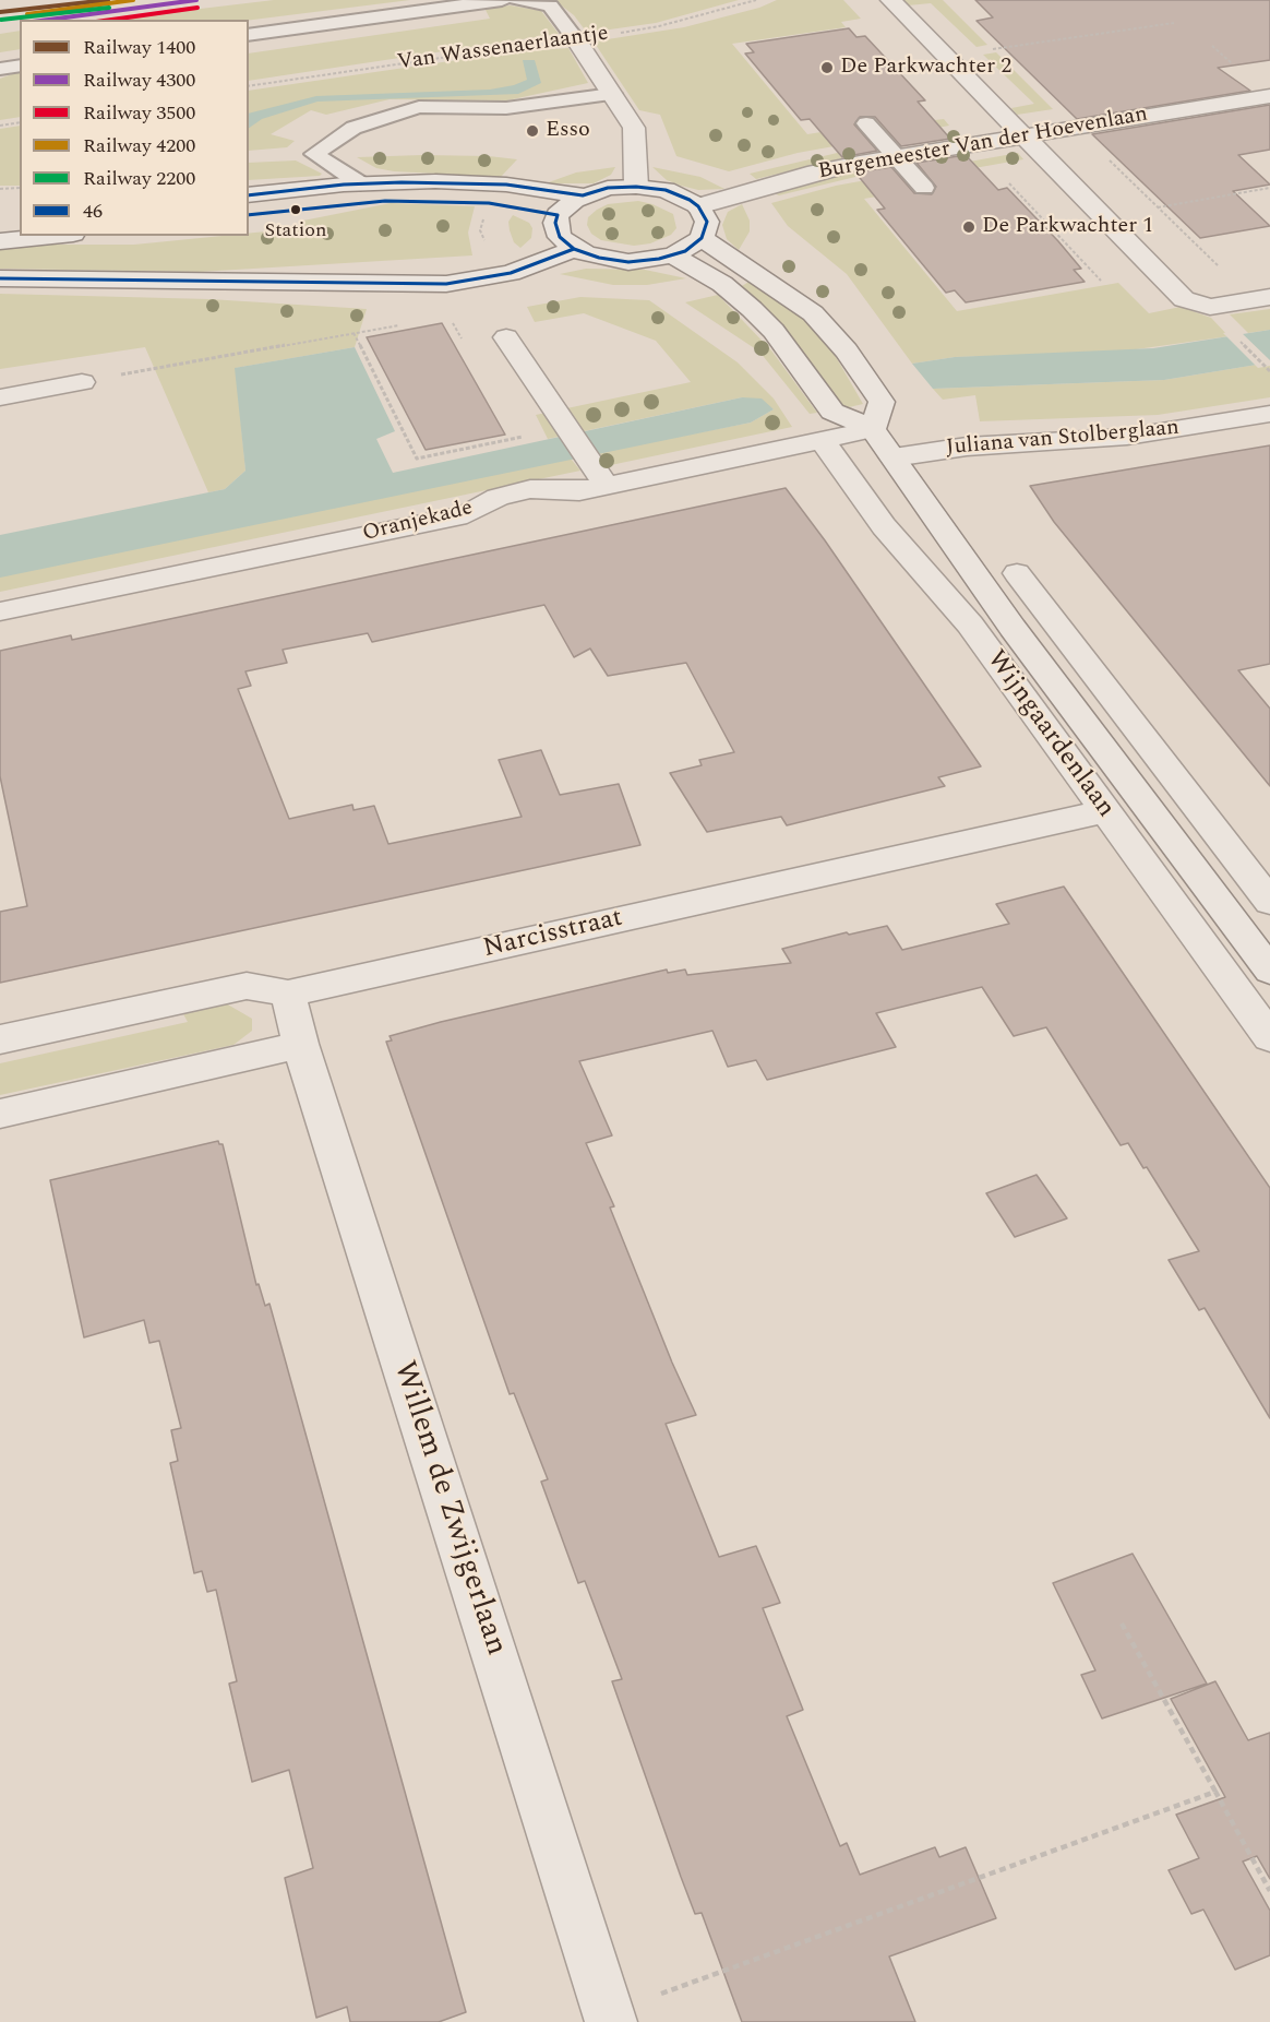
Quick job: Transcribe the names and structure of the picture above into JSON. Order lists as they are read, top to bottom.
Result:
{
  "streets": {
    "street": [
      "Burgemeester Van der Hoevenlaan",
      "Juliana van Stolberglaan",
      "Oranjekade",
      "Wijngaardenlaan",
      "Narcisstraat",
      "Willem de Zwijgerlaan"
    ],
    "path": ["Van Wassenaerlaantje"]
  },
  "crossings": [
    ["Juliana van Stolberglaan", "Wijngaardenlaan"],
    ["Oranjekade", "Wijngaardenlaan"],
    ["Wijngaardenlaan", "Narcisstraat"],
    ["Narcisstraat", "Willem de Zwijgerlaan"]
  ],
  "places": [
    "De Parkwachter 2",
    "Esso",
    "Station",
    "De Parkwachter 1"
  ],
  "lines": [
    "rail line 1400",
    "rail line 4300",
    "rail line 4200",
    "rail line 3500",
    "rail line 2200",
    "transit line 46"
  ],
  "legend": [
    "Railway 1400",
    "Railway 4300",
    "Railway 3500",
    "Railway 4200",
    "Railway 2200",
    "46"
  ]
}
